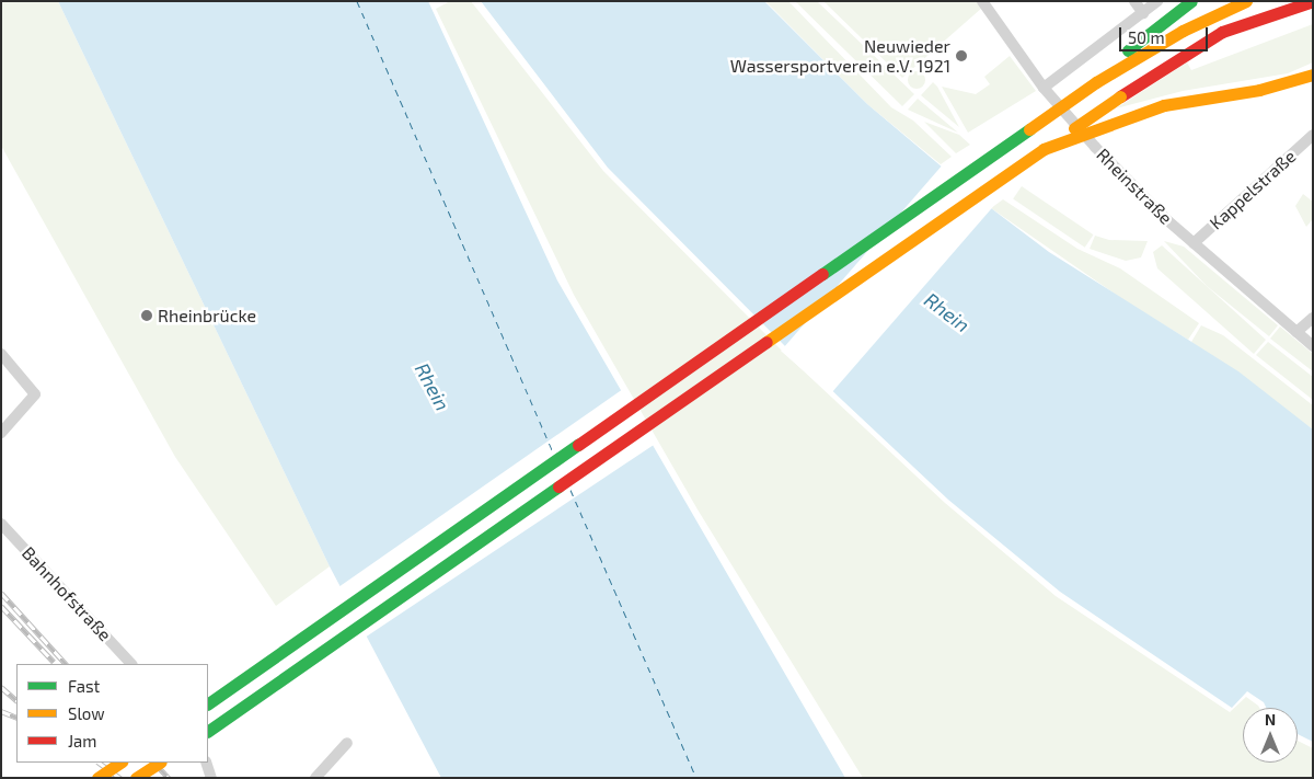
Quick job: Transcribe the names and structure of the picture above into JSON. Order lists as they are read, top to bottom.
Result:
{
  "streets": {
    "street": ["Rheinstraße", "Kappelstraße", "Bahnhofstraße"]
  },
  "crossings": [
    ["Rheinstraße", "Kappelstraße"]
  ],
  "water": ["Rhein"],
  "places": ["Neuwieder Wassersportverein e.V. 1921", "Rheinbrücke"],
  "legend": ["Fast", "Slow", "Jam"],
  "scale_bar": "50 m",
  "north": "top"
}
